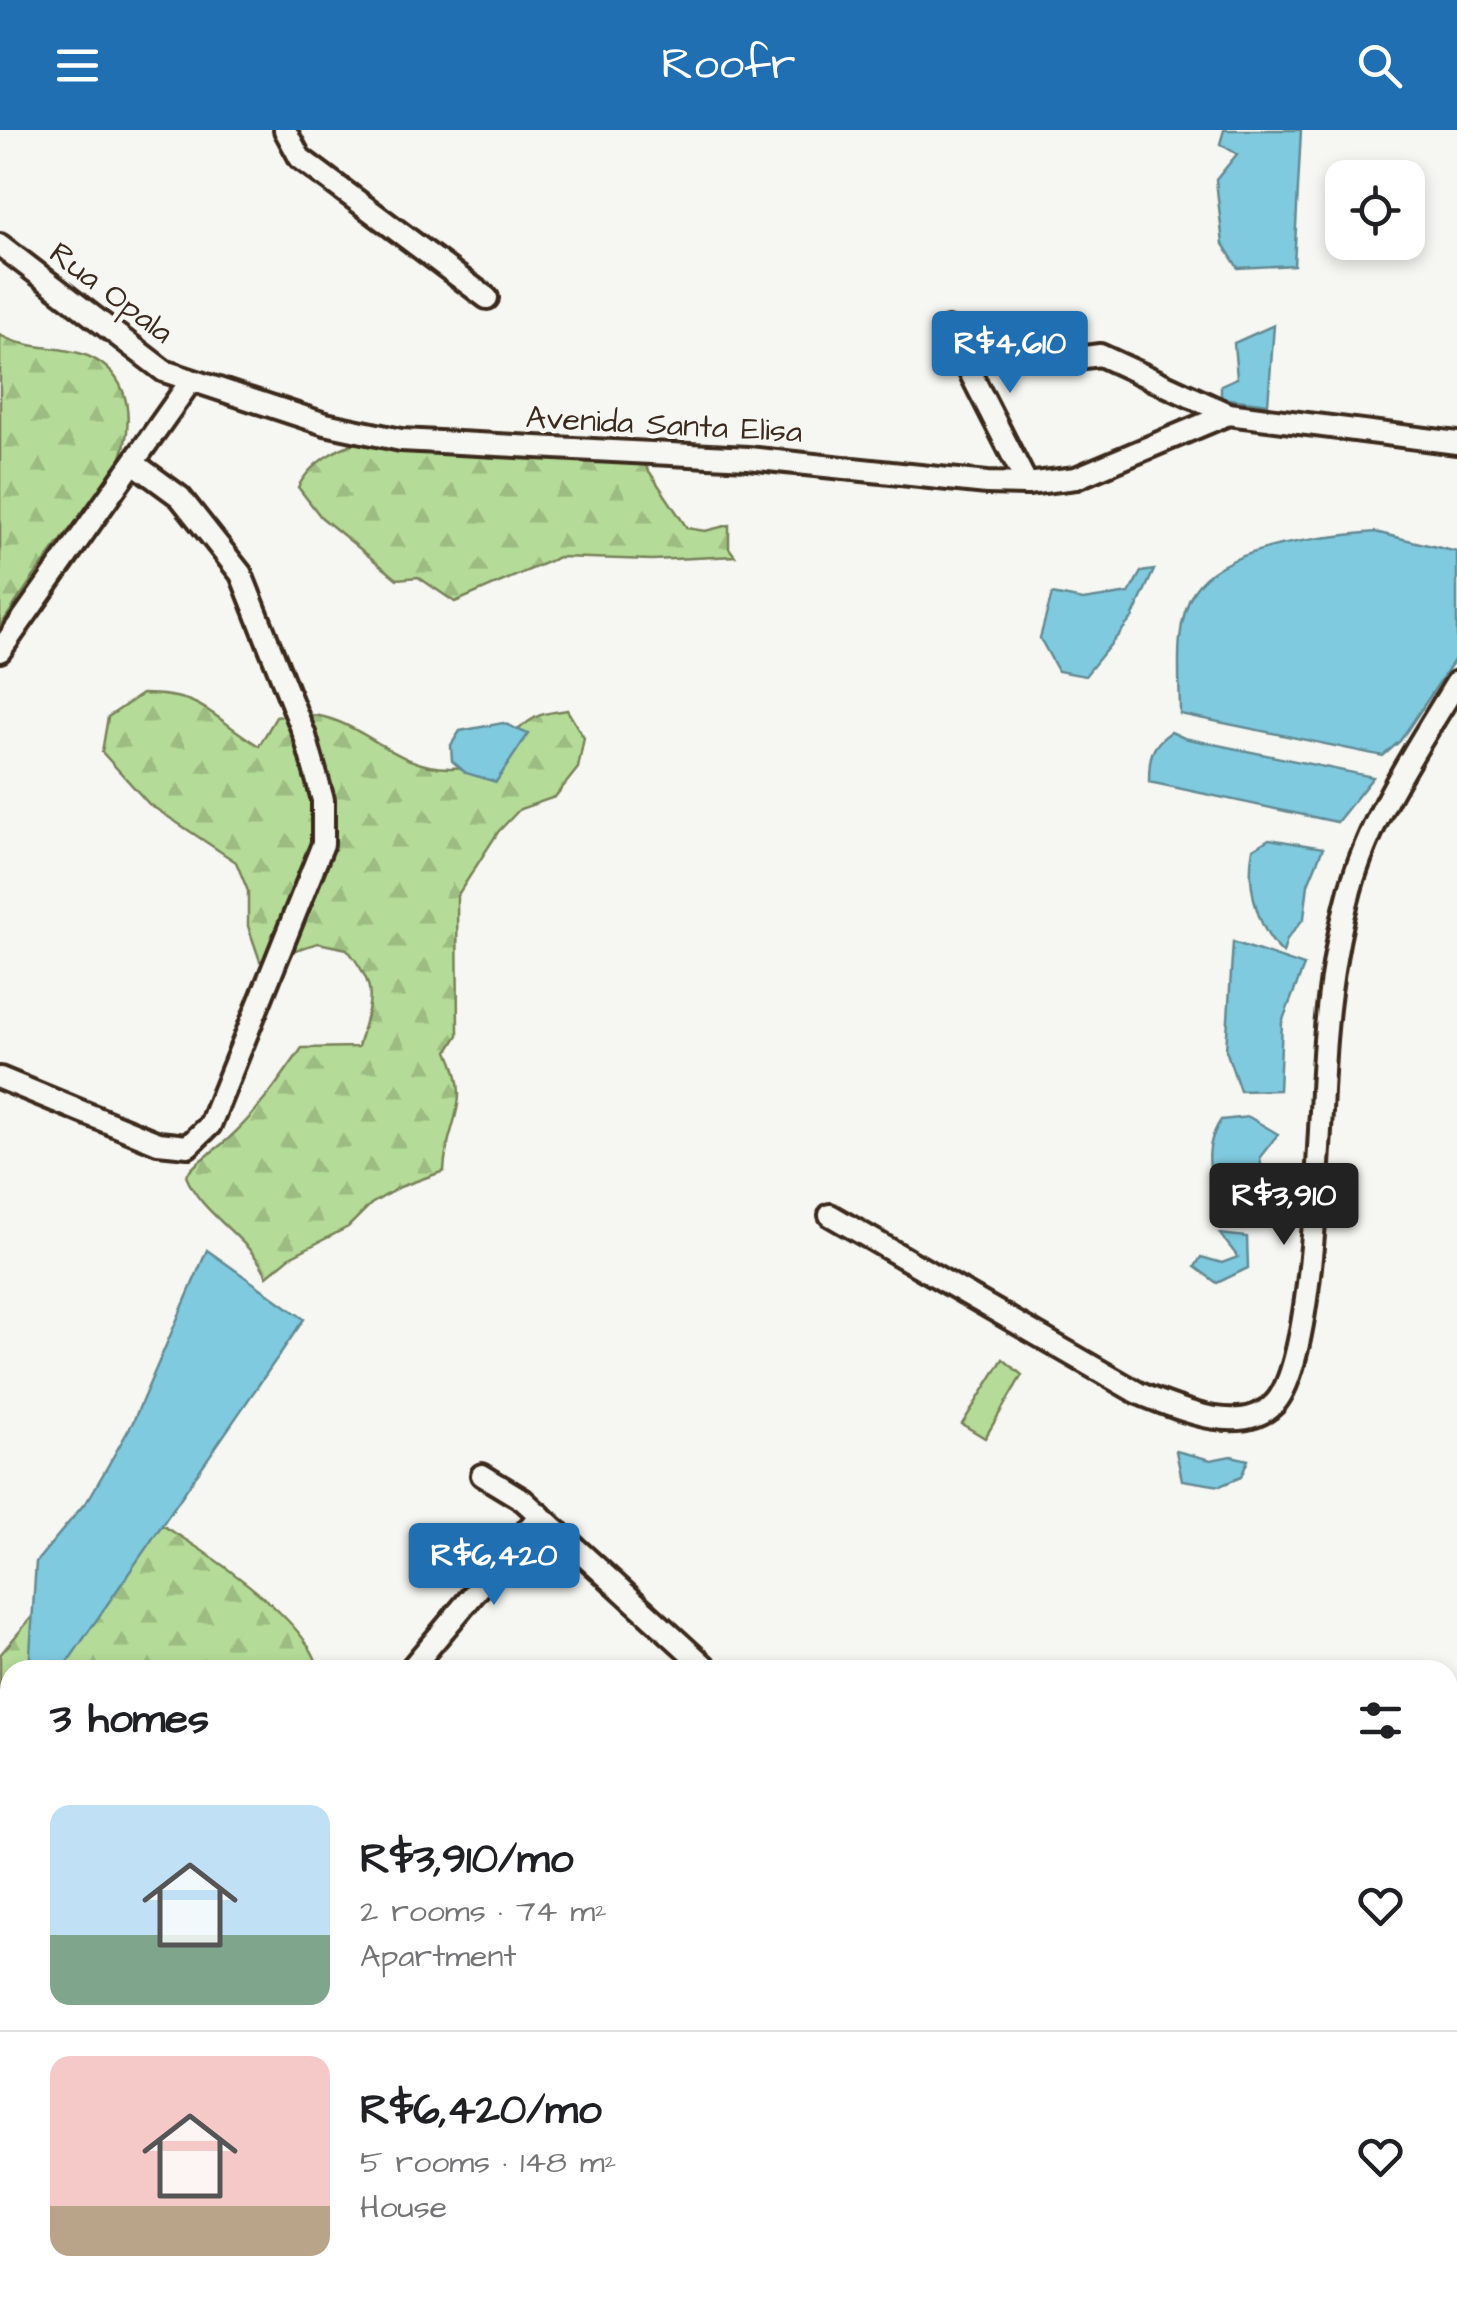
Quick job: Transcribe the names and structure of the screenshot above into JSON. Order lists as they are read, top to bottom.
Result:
{
  "streets": {
    "street": ["Rua Opala", "Avenida Santa Elisa"]
  },
  "crossings": [
    ["Rua Opala", "Avenida Santa Elisa"]
  ],
  "page": {
    "header": "Roofr",
    "price": ["R$4,610", "R$3,910", "R$6,420"],
    "heading": "3 homes",
    "list": [
      {
        "name": "R$3,910/mo",
        "note": "2 rooms · 74 m² · Apartment"
      },
      {
        "name": "R$6,420/mo",
        "note": "5 rooms · 148 m² · House"
      }
    ]
  }
}
